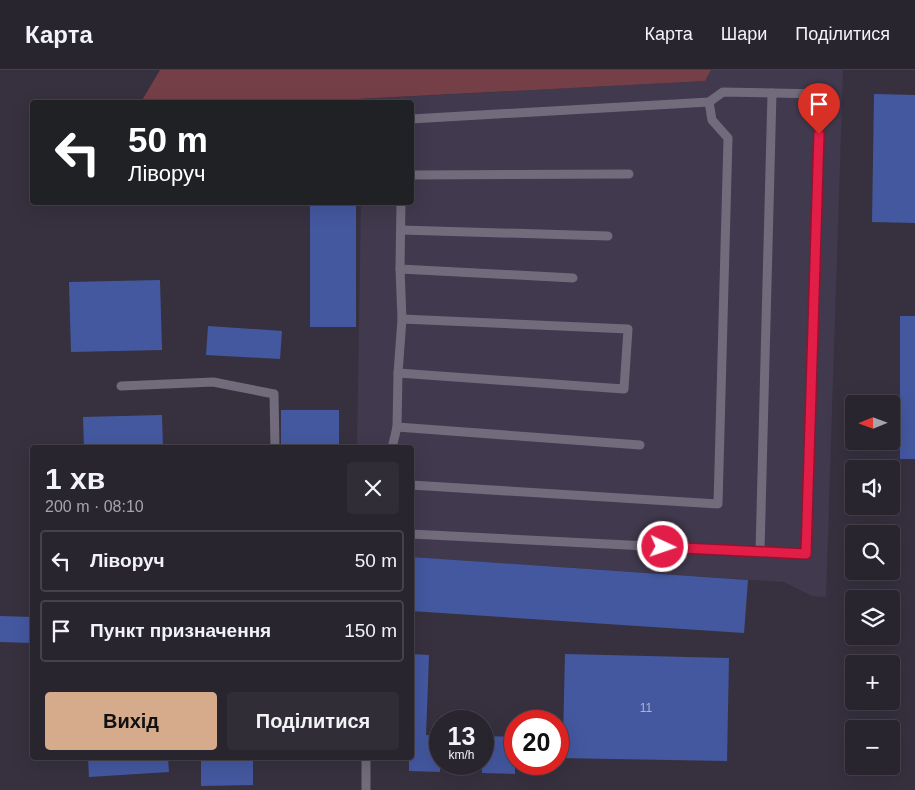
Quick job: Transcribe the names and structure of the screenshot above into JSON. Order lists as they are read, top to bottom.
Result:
{
  "house_numbers": ["11"],
  "north": "left",
  "page": {
    "header": "Карта",
    "nav": ["Карта", "Шари", "Поділитися"],
    "turn": ["50 m", "Ліворуч"],
    "map_buttons": ["+", "−"],
    "heading": ["1 хв", "200 m · 08:10"],
    "list": [
      {
        "name": "Ліворуч",
        "value": "50 m"
      },
      {
        "name": "Пункт призначення",
        "value": "150 m"
      }
    ],
    "buttons": ["Вихід", "Поділитися"],
    "speed": "13 km/h",
    "limit": "20"
  }
}
